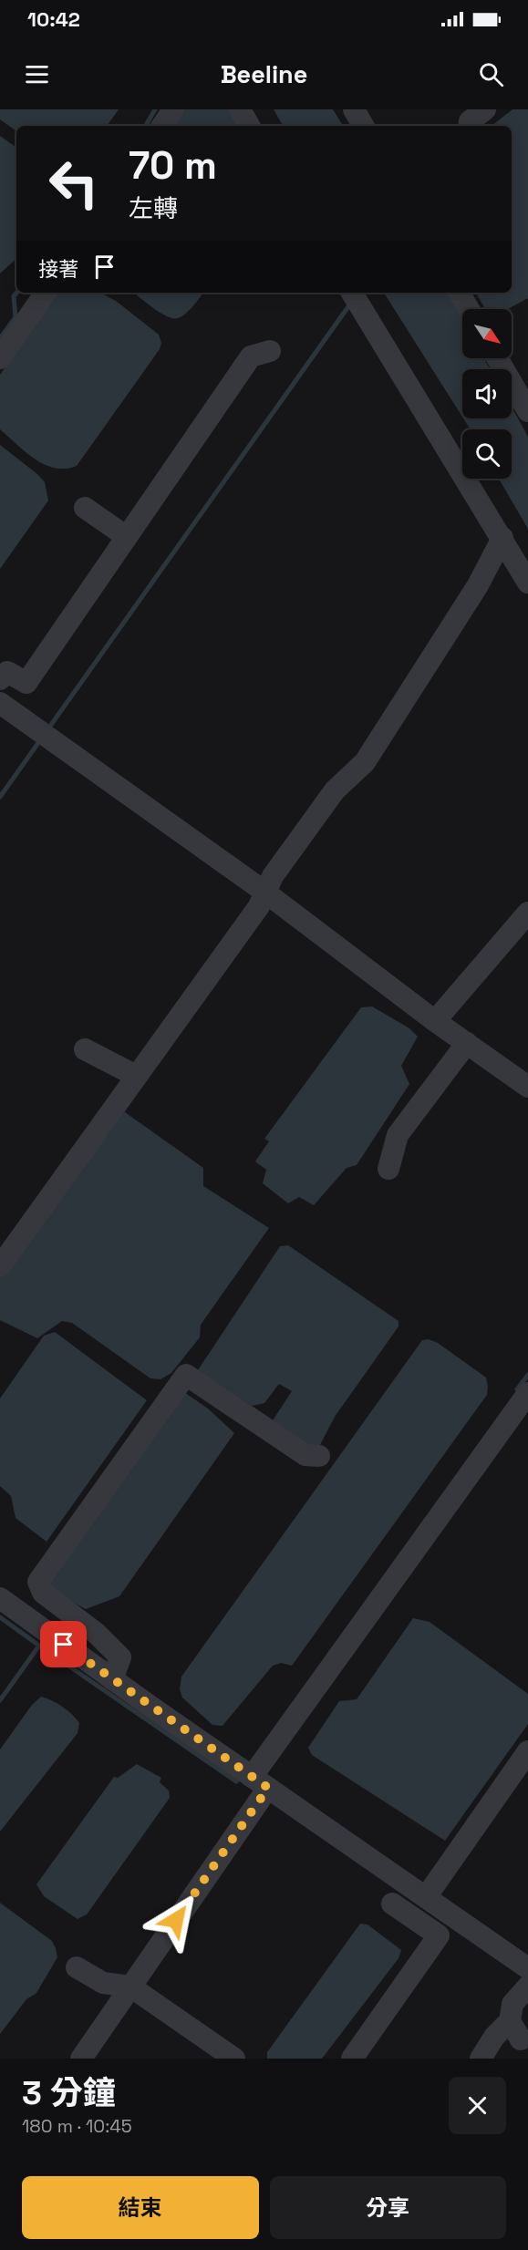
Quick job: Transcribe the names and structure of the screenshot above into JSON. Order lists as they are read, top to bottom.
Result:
{
  "north": "bottom right",
  "page": {
    "status": "10:42",
    "header": "Beeline",
    "turn": ["70 m", "左轉"],
    "then": "接著",
    "heading": ["3 分鐘", "180 m · 10:45"],
    "buttons": ["結束", "分享"]
  }
}
